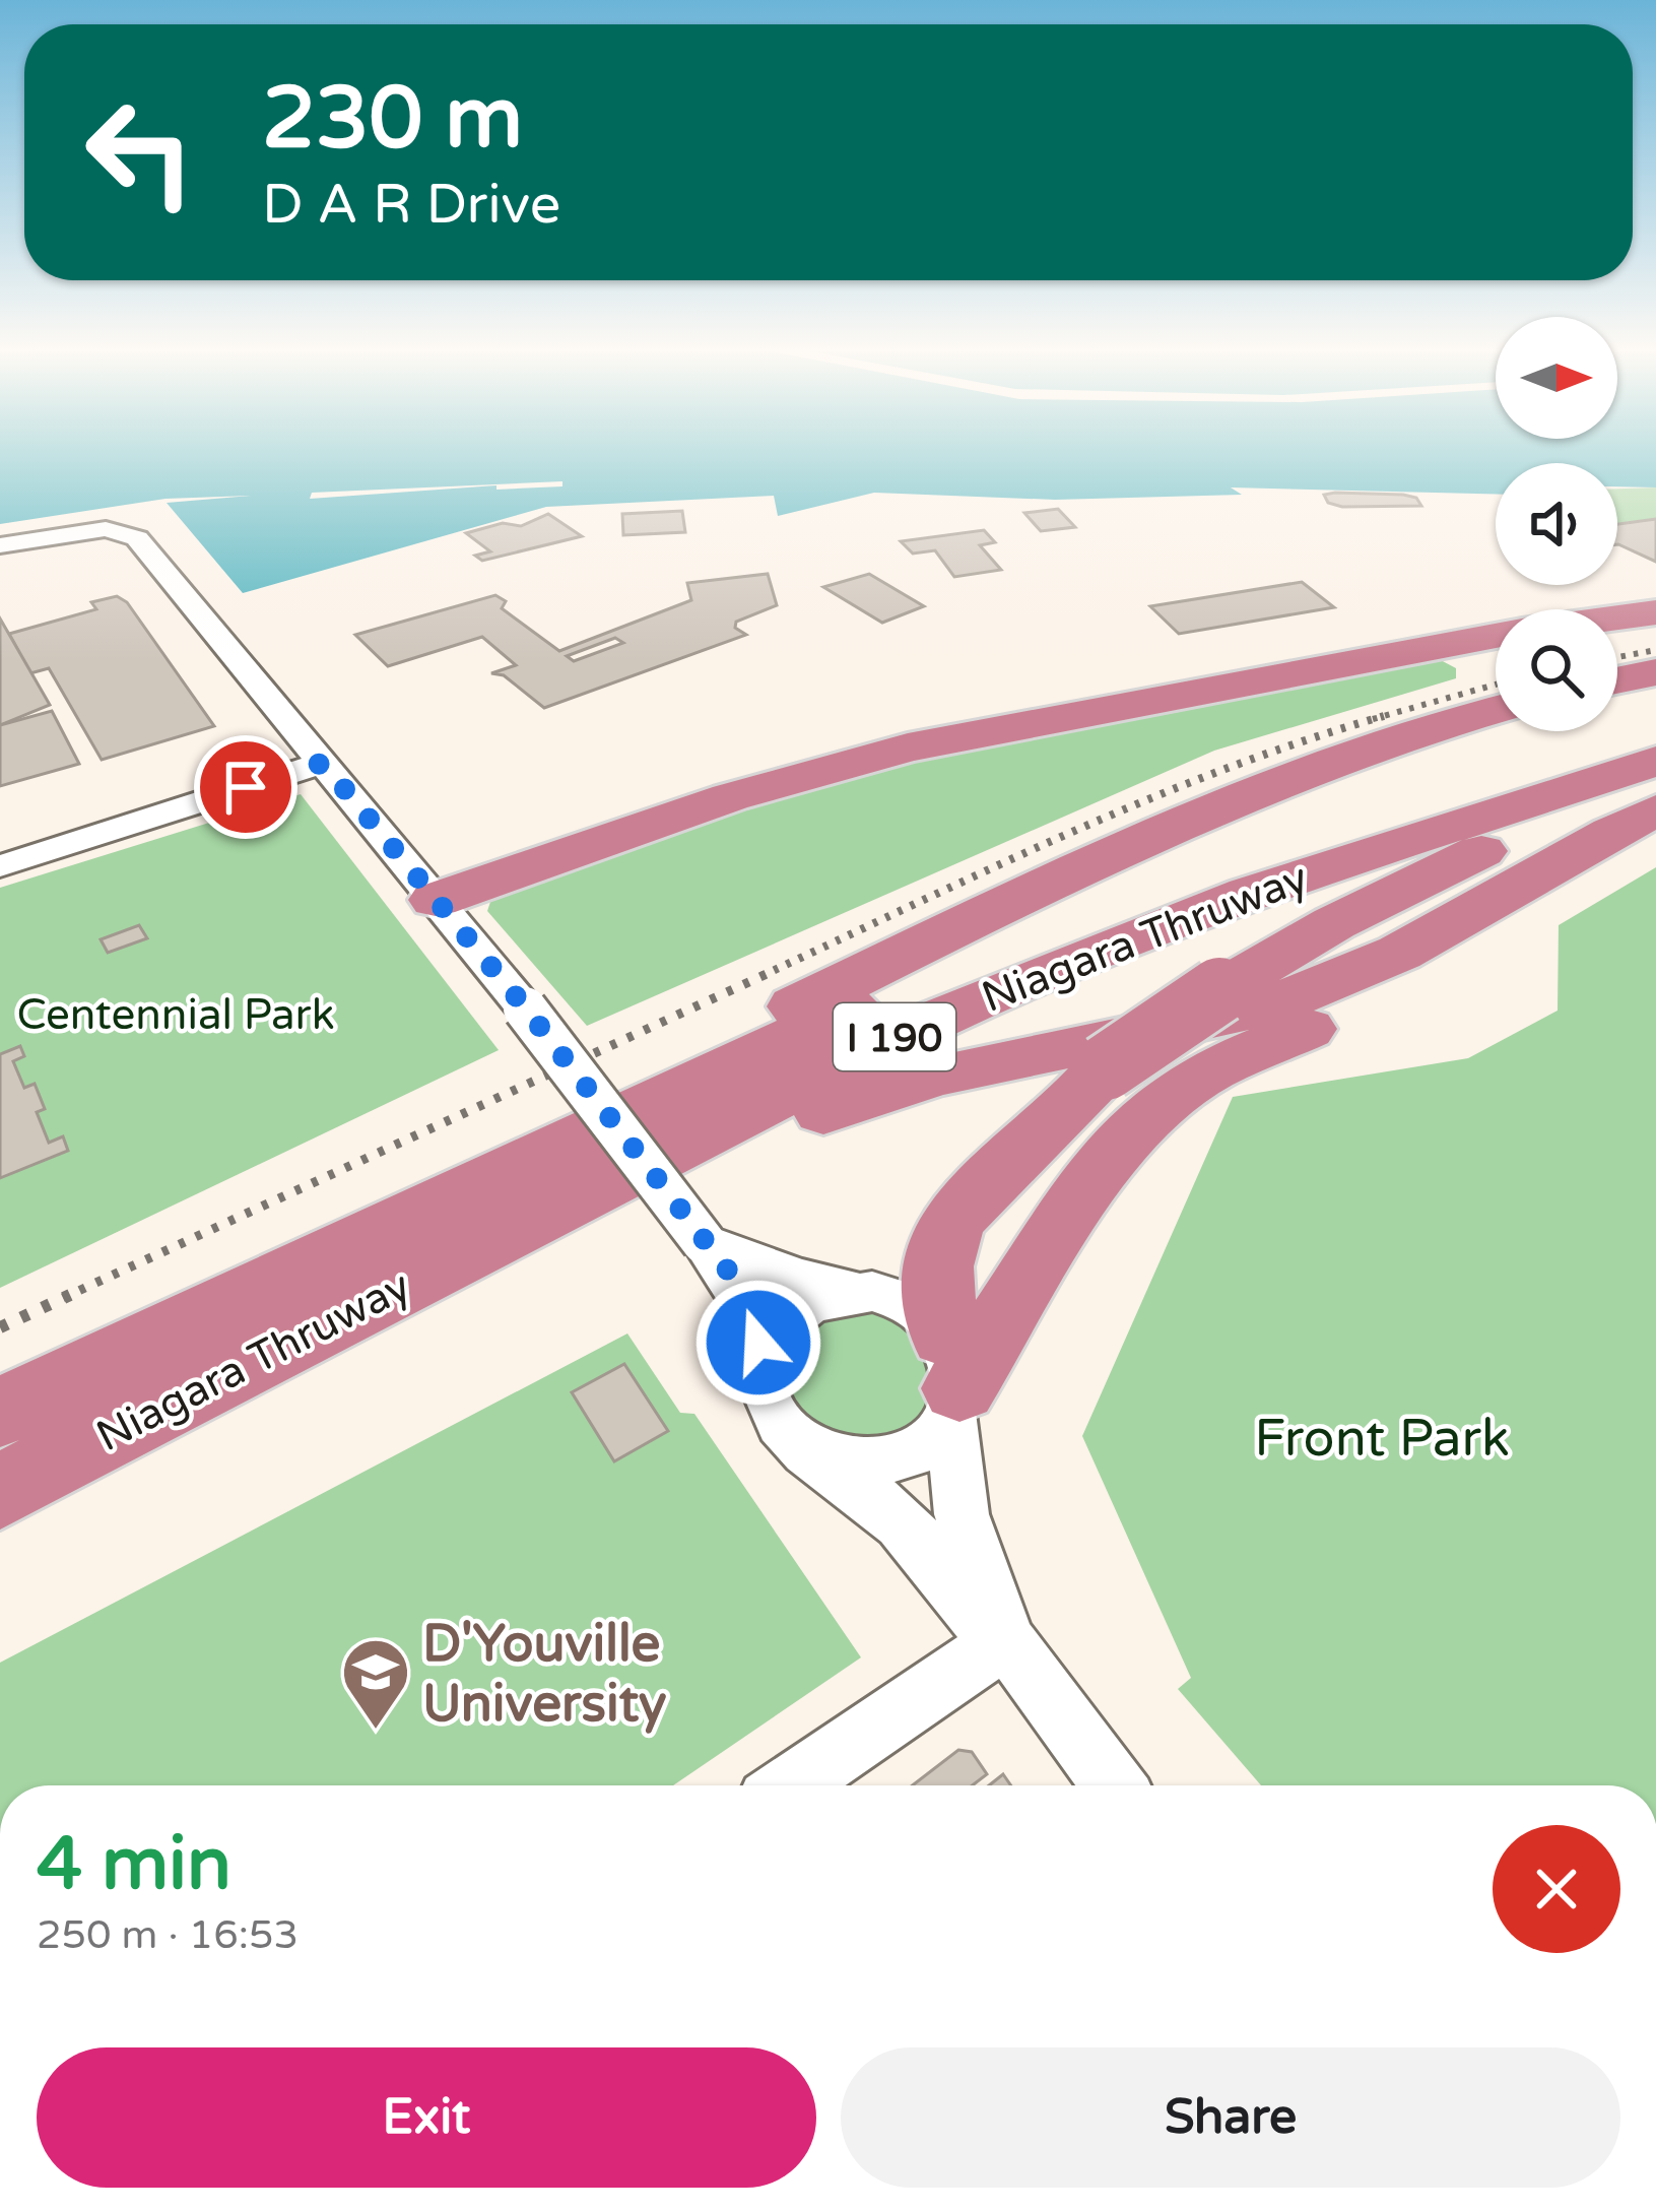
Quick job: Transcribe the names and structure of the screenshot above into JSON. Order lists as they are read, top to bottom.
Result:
{
  "streets": {
    "highway": ["Niagara Thruway", "I 190"]
  },
  "parks": ["Centennial Park", "Front Park"],
  "places": {
    "school or university": ["D'Youville University"]
  },
  "north": "right",
  "page": {
    "turn": ["230 m", "D A R Drive"],
    "heading": ["4 min", "250 m · 16:53"],
    "buttons": ["Exit", "Share"]
  }
}
